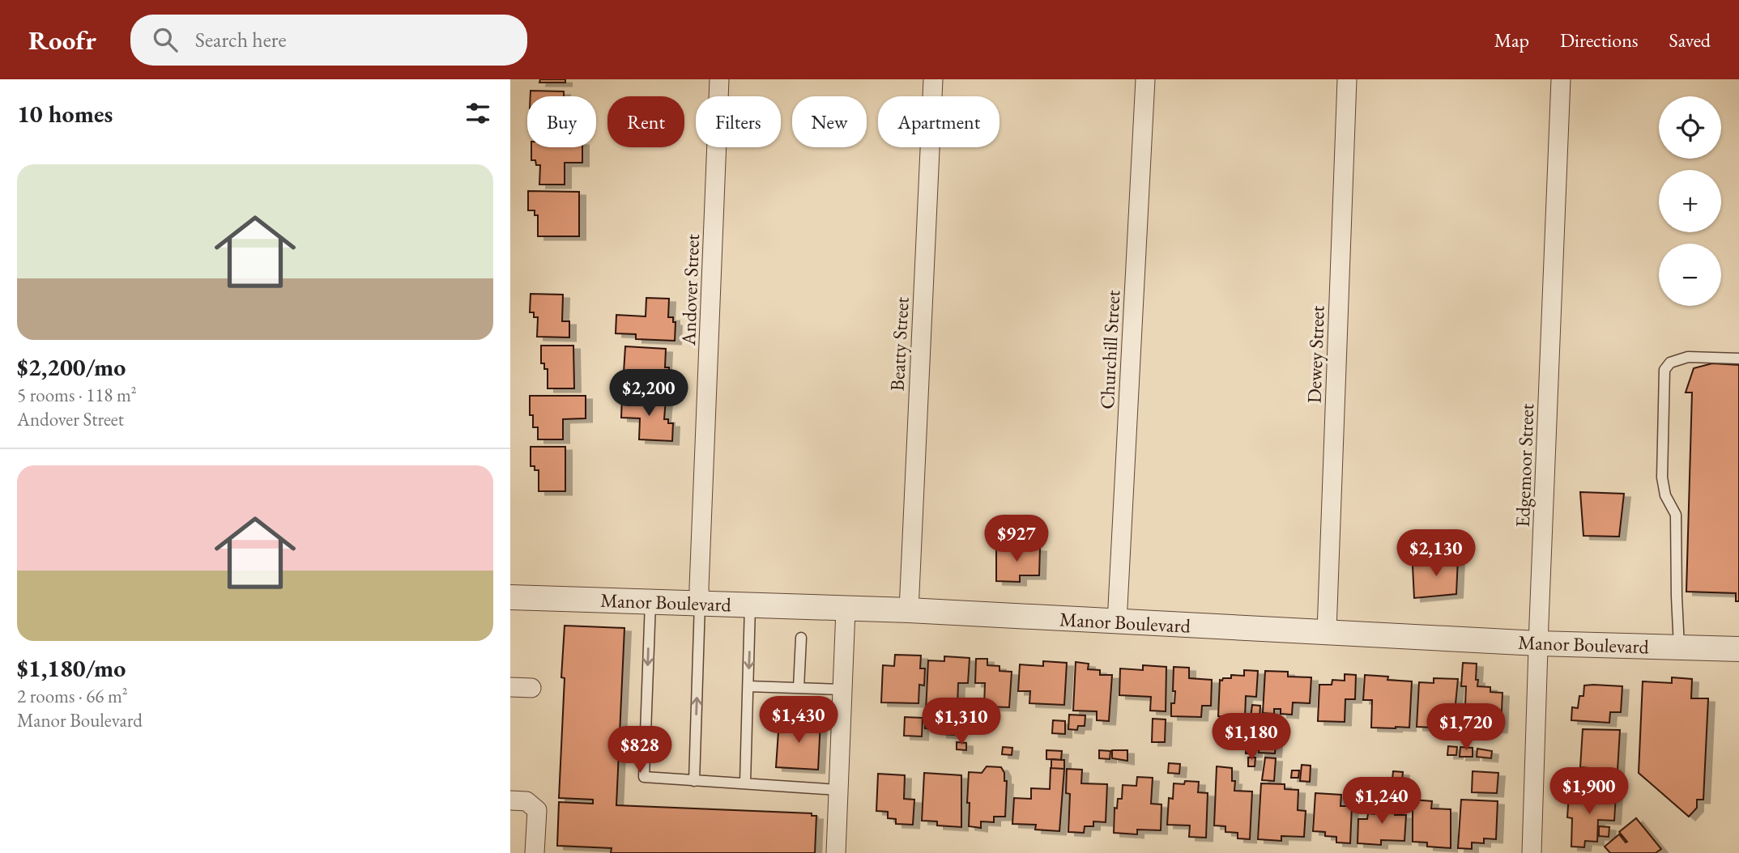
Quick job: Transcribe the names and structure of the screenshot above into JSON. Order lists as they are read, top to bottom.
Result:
{
  "streets": {
    "street": [
      "Andover Street",
      "Beatty Street",
      "Churchill Street",
      "Dewey Street",
      "Edgemoor Street",
      "Manor Boulevard"
    ]
  },
  "crossings": [
    ["Andover Street", "Manor Boulevard"],
    ["Beatty Street", "Manor Boulevard"],
    ["Churchill Street", "Manor Boulevard"],
    ["Dewey Street", "Manor Boulevard"],
    ["Edgemoor Street", "Manor Boulevard"]
  ],
  "page": {
    "header": "Roofr",
    "search": "Search here",
    "nav": ["Map", "Directions", "Saved"],
    "heading": "10 homes",
    "map_buttons": ["+", "−"],
    "chip": [
      "Buy",
      "Rent",
      "Filters",
      "New",
      "Apartment"
    ],
    "list": [
      {
        "name": "$2,200/mo",
        "note": "5 rooms · 118 m² · Andover Street"
      },
      {
        "name": "$1,180/mo",
        "note": "2 rooms · 66 m² · Manor Boulevard"
      }
    ],
    "price": [
      "$2,200",
      "$927",
      "$2,130",
      "$1,430",
      "$1,310",
      "$1,720",
      "$1,180",
      "$828",
      "$1,900",
      "$1,240"
    ]
  }
}
